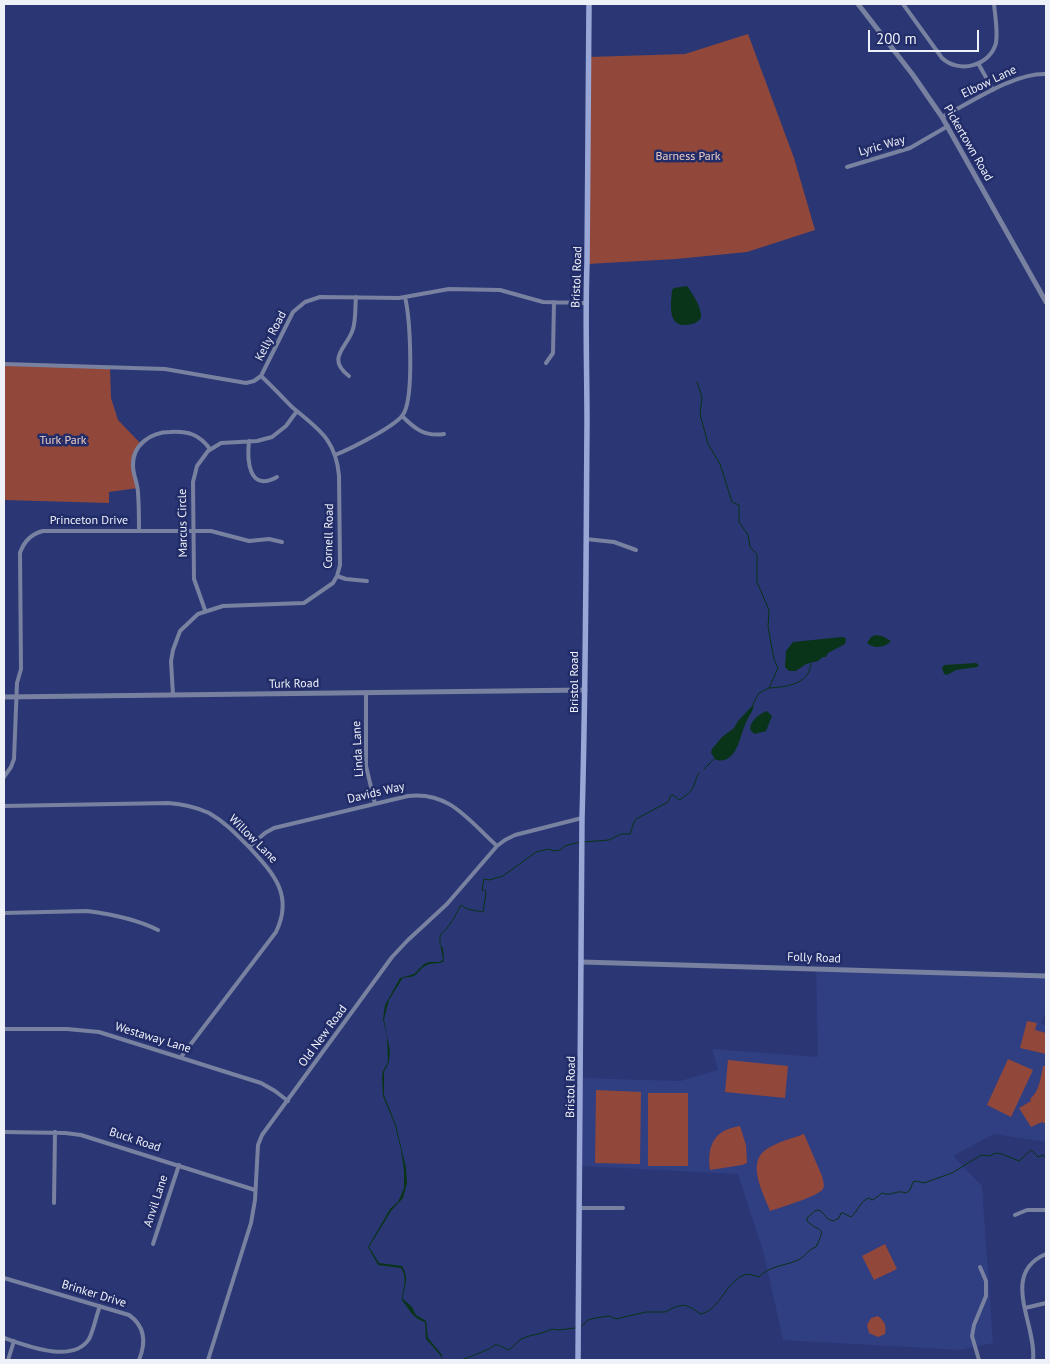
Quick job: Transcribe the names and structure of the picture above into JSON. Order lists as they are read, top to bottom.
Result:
{
  "streets": {
    "main road": ["Bristol Road"],
    "street": [
      "Elbow Lane",
      "Pickertown Road",
      "Lyric Way",
      "Kelly Road",
      "Princeton Drive",
      "Marcus Circle",
      "Cornell Road",
      "Turk Road",
      "Linda Lane",
      "Davids Way",
      "Willow Lane",
      "Folly Road",
      "Old New Road",
      "Westaway Lane",
      "Buck Road",
      "Anvil Lane",
      "Brinker Drive"
    ]
  },
  "crossings": [
    ["Elbow Lane", "Pickertown Road"],
    ["Pickertown Road", "Lyric Way"],
    ["Bristol Road", "Kelly Road"],
    ["Bristol Road", "Turk Road"],
    ["Bristol Road", "Folly Road"],
    ["Bristol Road", "Old New Road"],
    ["Kelly Road", "Cornell Road"],
    ["Princeton Drive", "Marcus Circle"],
    ["Princeton Drive", "Turk Road"],
    ["Marcus Circle", "Cornell Road"],
    ["Cornell Road", "Turk Road"],
    ["Turk Road", "Linda Lane"],
    ["Linda Lane", "Davids Way"],
    ["Davids Way", "Willow Lane"],
    ["Davids Way", "Old New Road"],
    ["Willow Lane", "Westaway Lane"],
    ["Old New Road", "Westaway Lane"],
    ["Old New Road", "Buck Road"],
    ["Buck Road", "Anvil Lane"]
  ],
  "parks": ["Barness Park", "Turk Park"],
  "scale_bar": "200 m"
}
